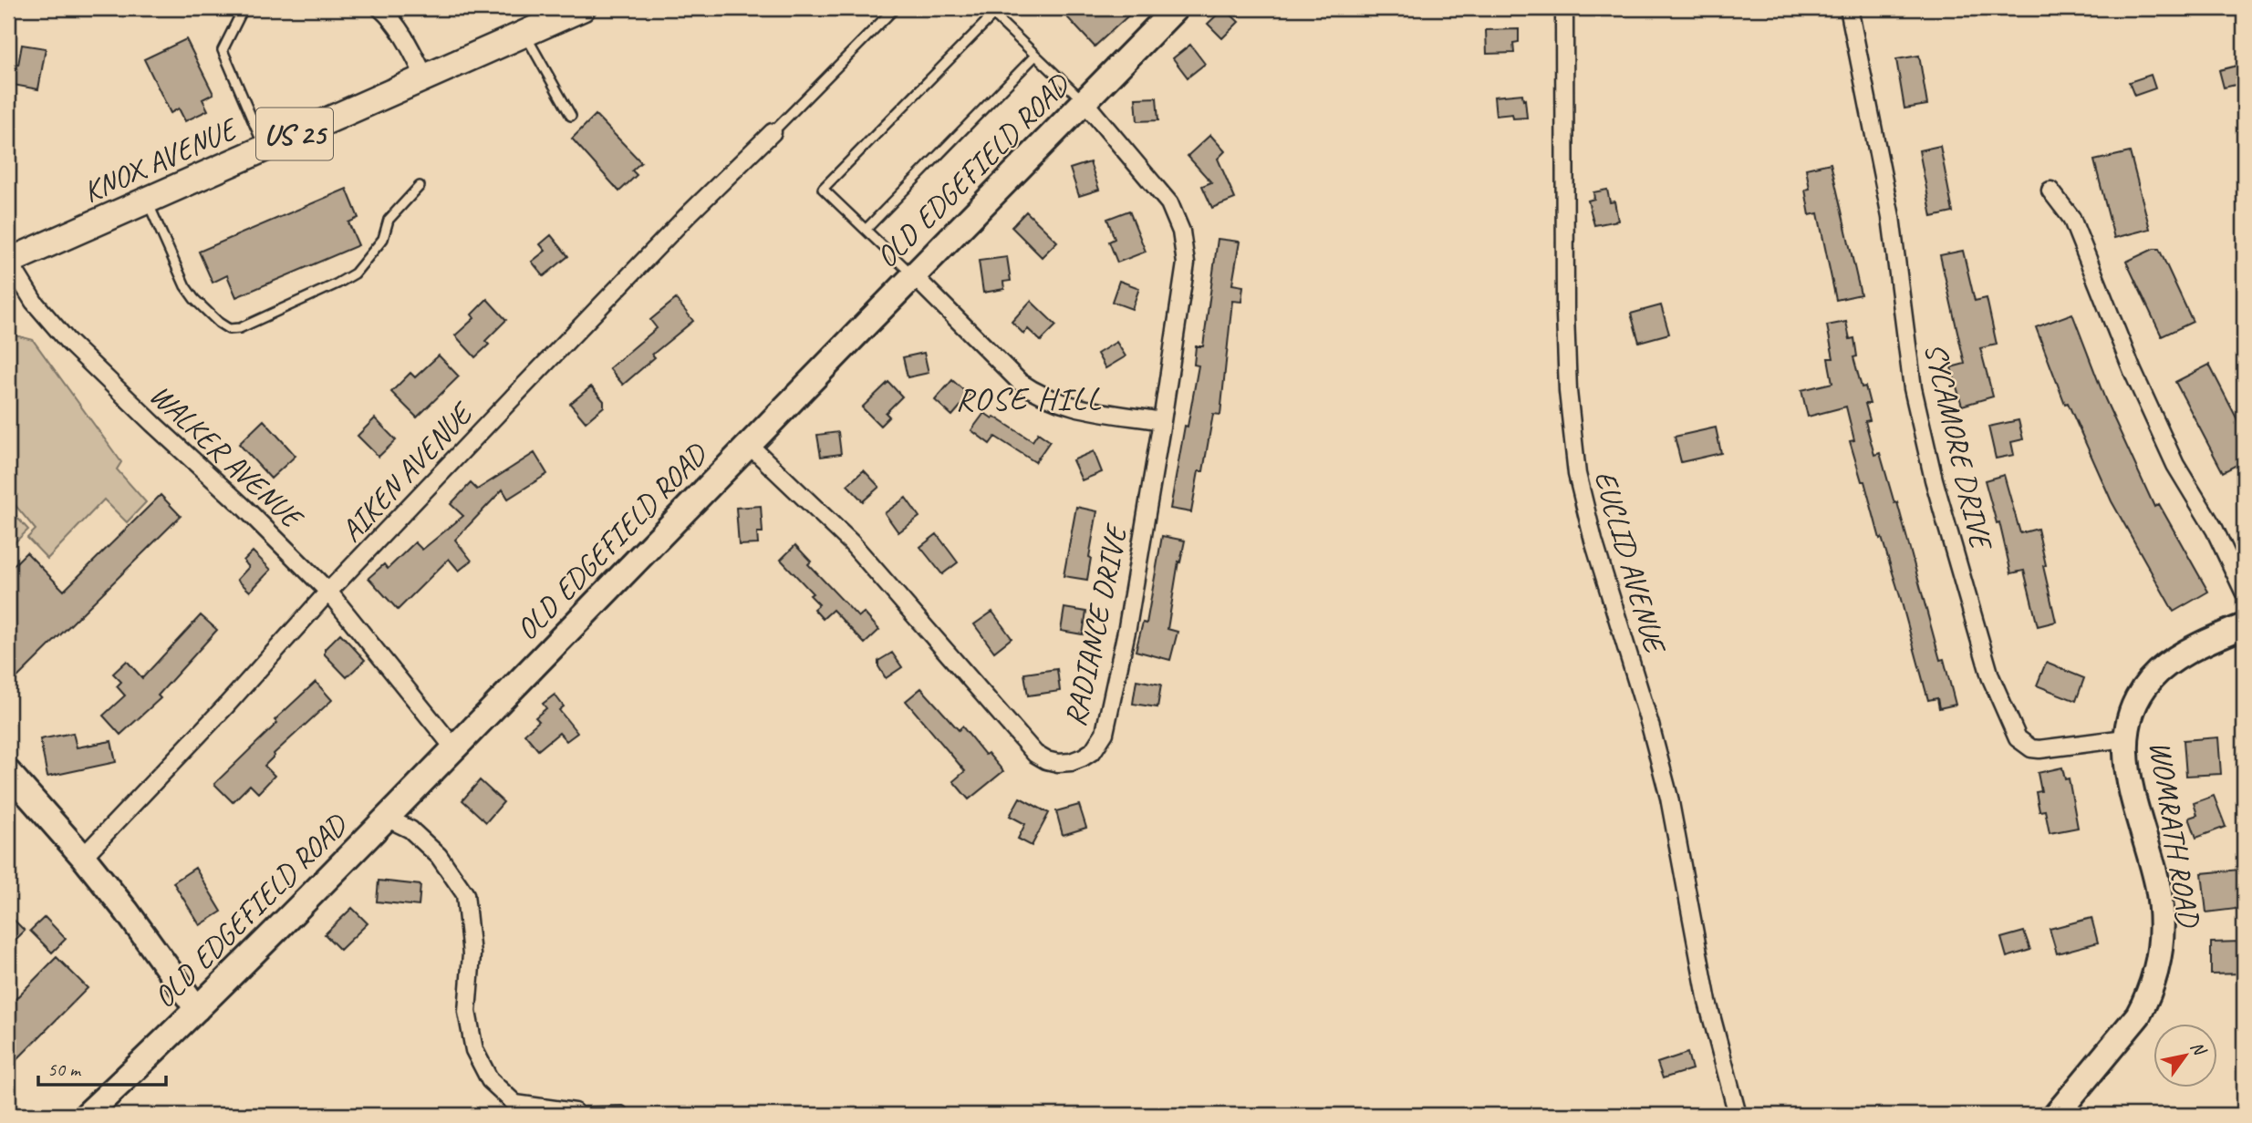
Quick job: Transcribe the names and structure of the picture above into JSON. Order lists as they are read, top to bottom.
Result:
{
  "streets": {
    "main road": ["US 25", "KNOX AVENUE"],
    "street": [
      "OLD EDGEFIELD ROAD",
      "SYCAMORE DRIVE",
      "WALKER AVENUE",
      "AIKEN AVENUE",
      "EUCLID AVENUE",
      "RADIANCE DRIVE",
      "WOMRATH ROAD"
    ]
  },
  "crossings": [
    ["KNOX AVENUE", "WALKER AVENUE"],
    ["OLD EDGEFIELD ROAD", "WALKER AVENUE"],
    ["OLD EDGEFIELD ROAD", "RADIANCE DRIVE"],
    ["SYCAMORE DRIVE", "WOMRATH ROAD"],
    ["WALKER AVENUE", "AIKEN AVENUE"]
  ],
  "districts": ["ROSE HILL"],
  "scale_bar": "50 m",
  "north": "top right"
}
